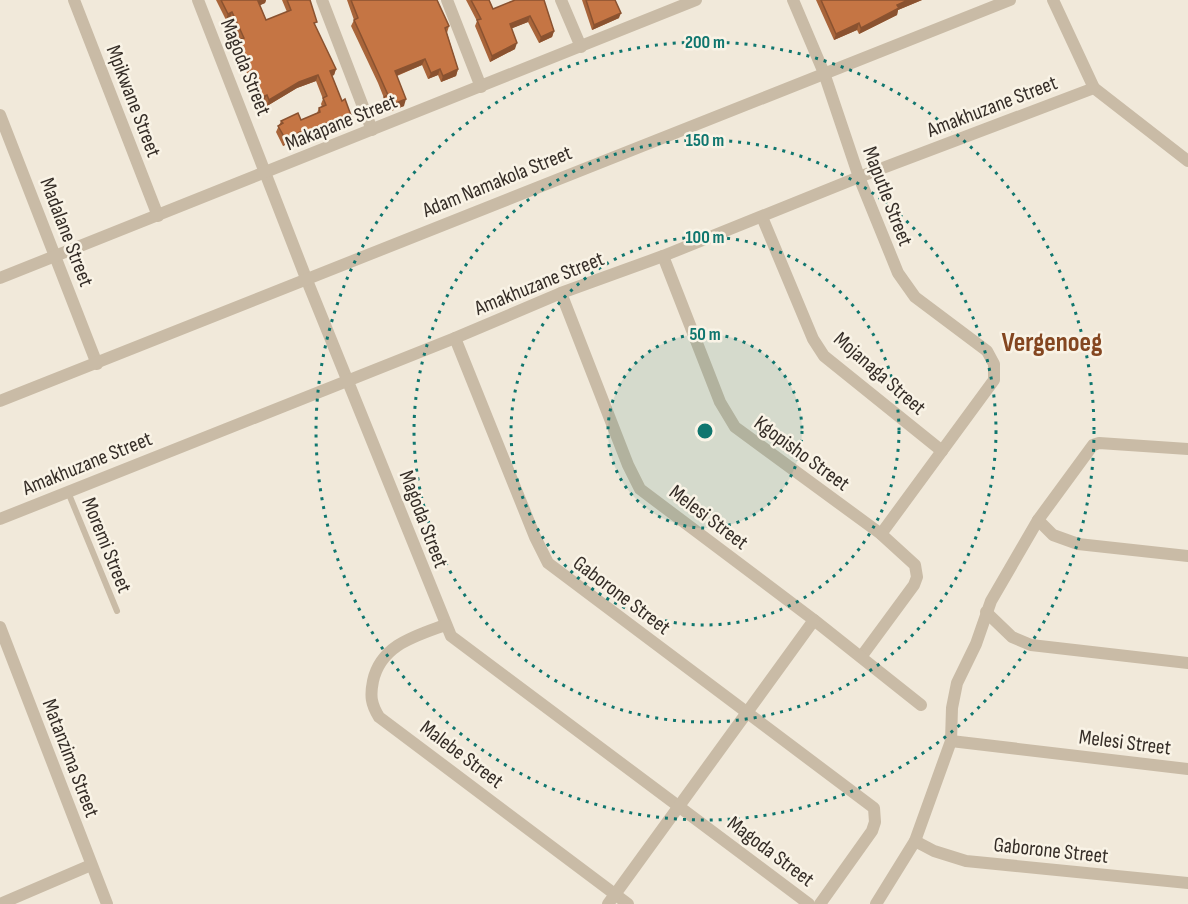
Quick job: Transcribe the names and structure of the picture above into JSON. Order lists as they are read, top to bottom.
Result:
{
  "streets": {
    "street": [
      "Magoda Street",
      "Mpikwane Street",
      "Amakhuzane Street",
      "Makapane Street",
      "Adam Namakola Street",
      "Maputle Street",
      "Madalane Street",
      "Mojanaga Street",
      "Kgopisho Street",
      "Melesi Street",
      "Gaborone Street",
      "Malebe Street",
      "Matanzima Street"
    ],
    "lane": ["Moremi Street"]
  },
  "crossings": [
    ["Magoda Street", "Amakhuzane Street"],
    ["Magoda Street", "Makapane Street"],
    ["Magoda Street", "Adam Namakola Street"],
    ["Magoda Street", "Malebe Street"],
    ["Mpikwane Street", "Makapane Street"],
    ["Amakhuzane Street", "Maputle Street"],
    ["Amakhuzane Street", "Mojanaga Street"],
    ["Amakhuzane Street", "Kgopisho Street"],
    ["Amakhuzane Street", "Melesi Street"],
    ["Amakhuzane Street", "Moremi Street"],
    ["Amakhuzane Street", "Gaborone Street"],
    ["Makapane Street", "Madalane Street"],
    ["Adam Namakola Street", "Maputle Street"],
    ["Adam Namakola Street", "Madalane Street"],
    ["Maputle Street", "Mojanaga Street"],
    ["Kgopisho Street", "Melesi Street"]
  ],
  "districts": ["Vergenoeg"],
  "rings": [
    "200 m",
    "150 m",
    "100 m",
    "50 m"
  ]
}
